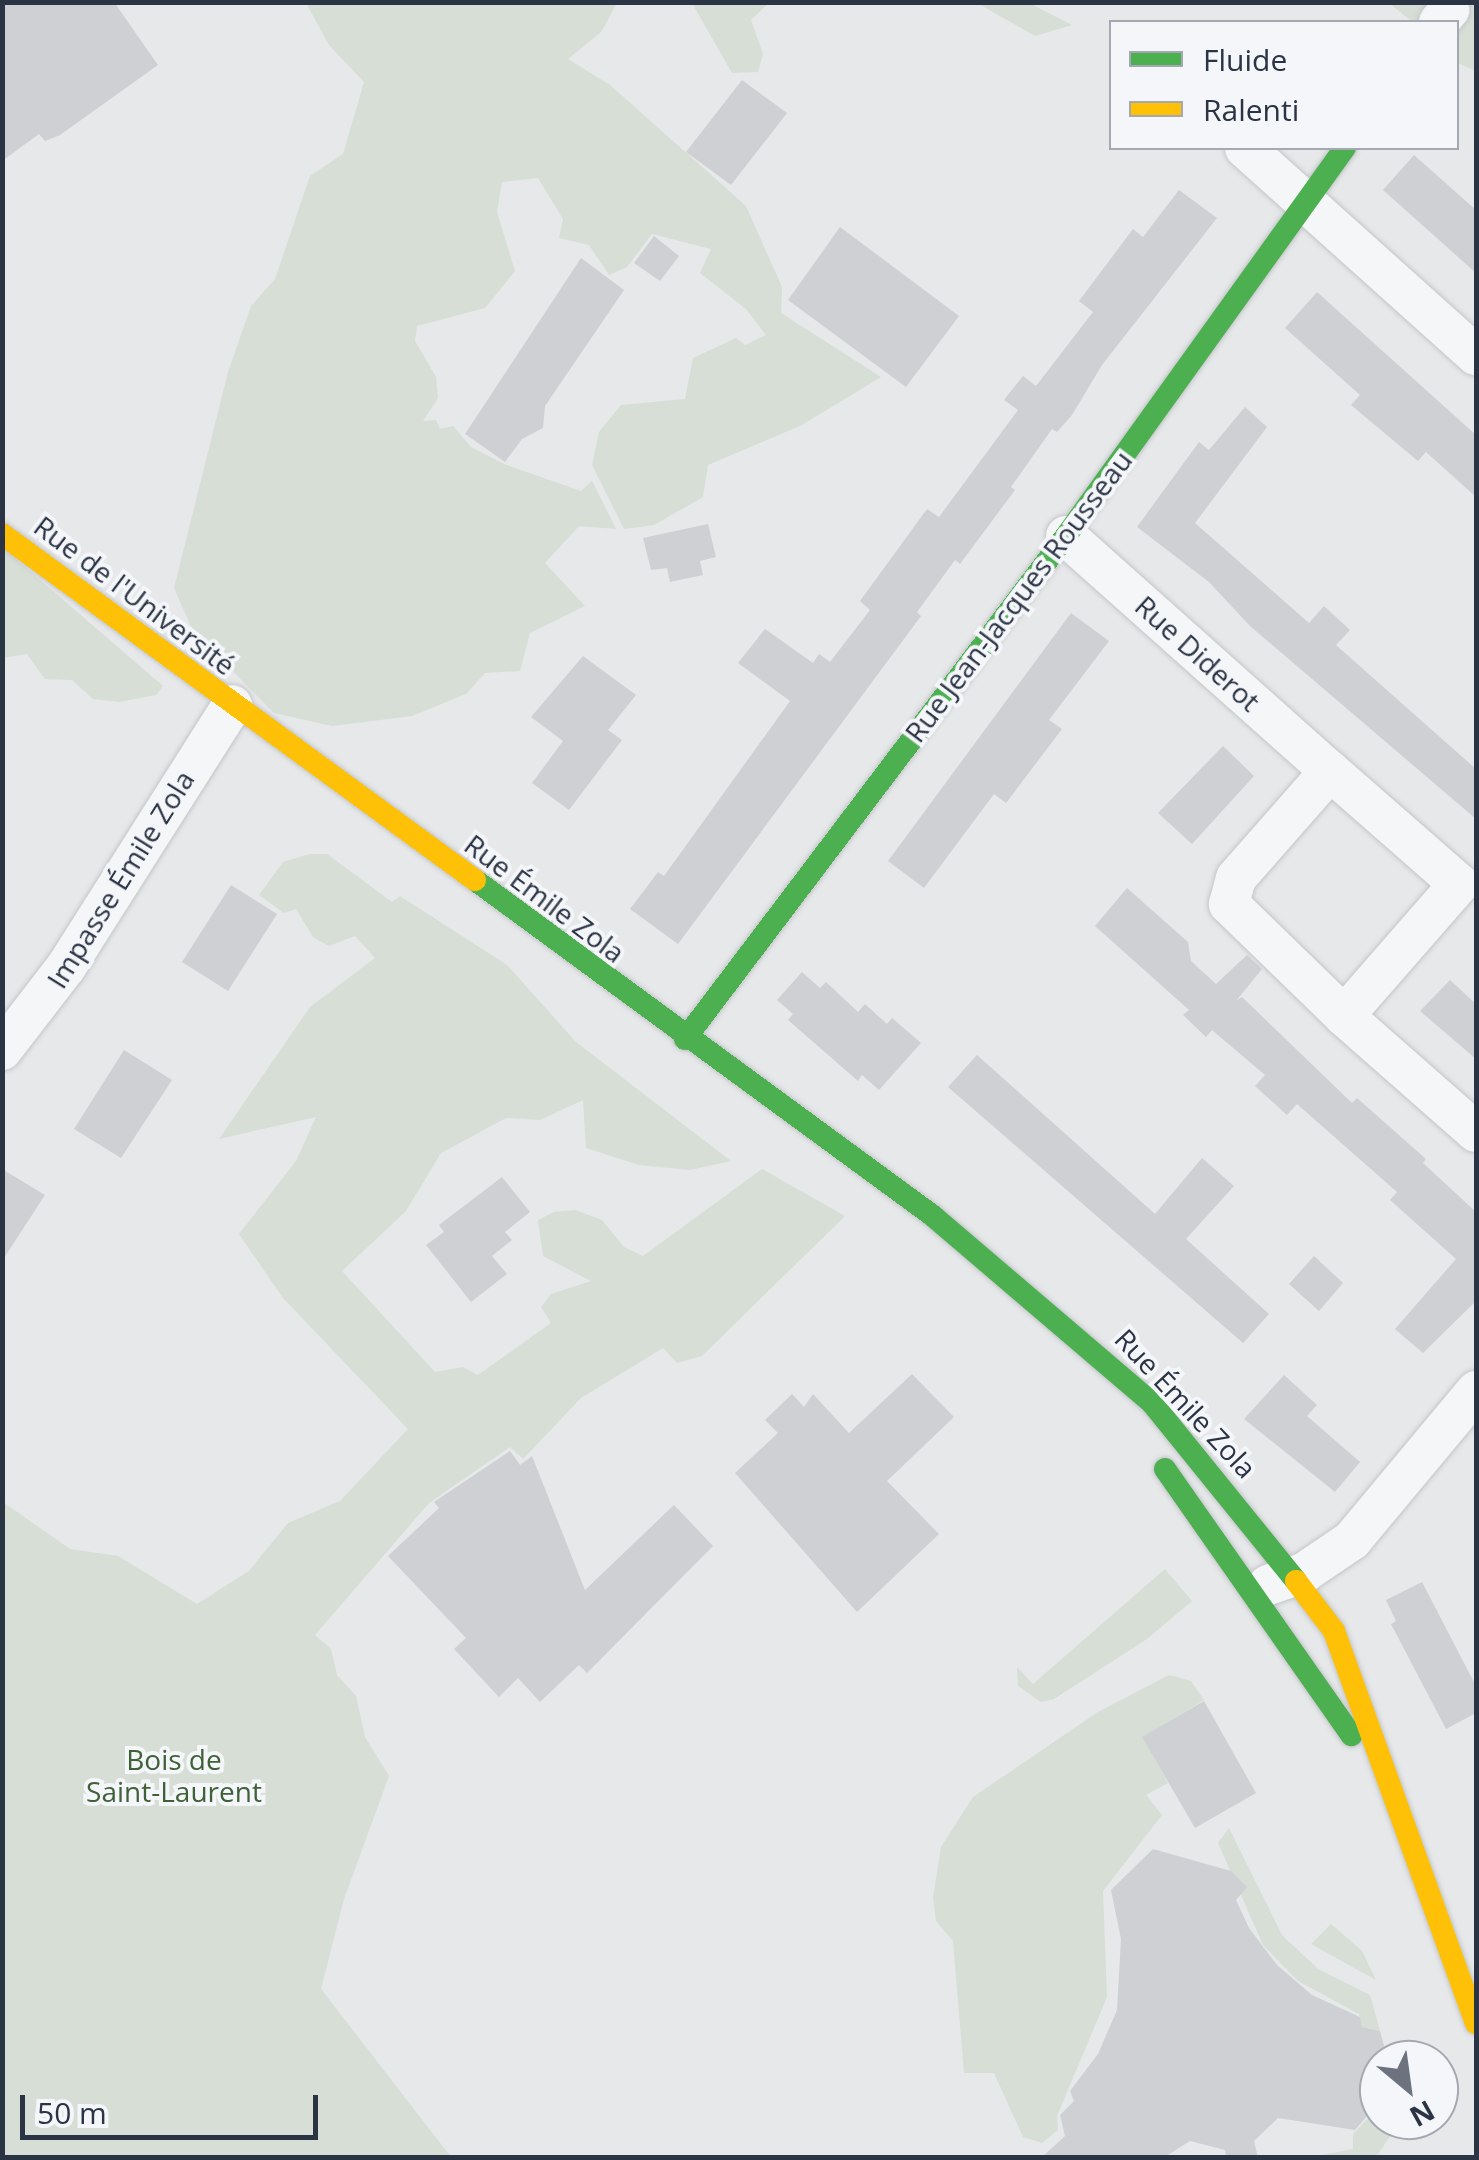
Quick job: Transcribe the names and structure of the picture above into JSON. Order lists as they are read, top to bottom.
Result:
{
  "streets": {
    "street": [
      "Rue de l'Université",
      "Rue Jean-Jacques Rousseau",
      "Rue Diderot",
      "Impasse Émile Zola",
      "Rue Émile Zola"
    ]
  },
  "crossings": [
    ["Rue de l'Université", "Impasse Émile Zola"],
    ["Rue de l'Université", "Rue Émile Zola"],
    ["Rue Jean-Jacques Rousseau", "Rue Diderot"],
    ["Rue Jean-Jacques Rousseau", "Rue Émile Zola"],
    ["Impasse Émile Zola", "Rue Émile Zola"]
  ],
  "parks": ["Bois de Saint-Laurent"],
  "legend": ["Fluide", "Ralenti"],
  "scale_bar": "50 m",
  "north": "bottom right"
}
